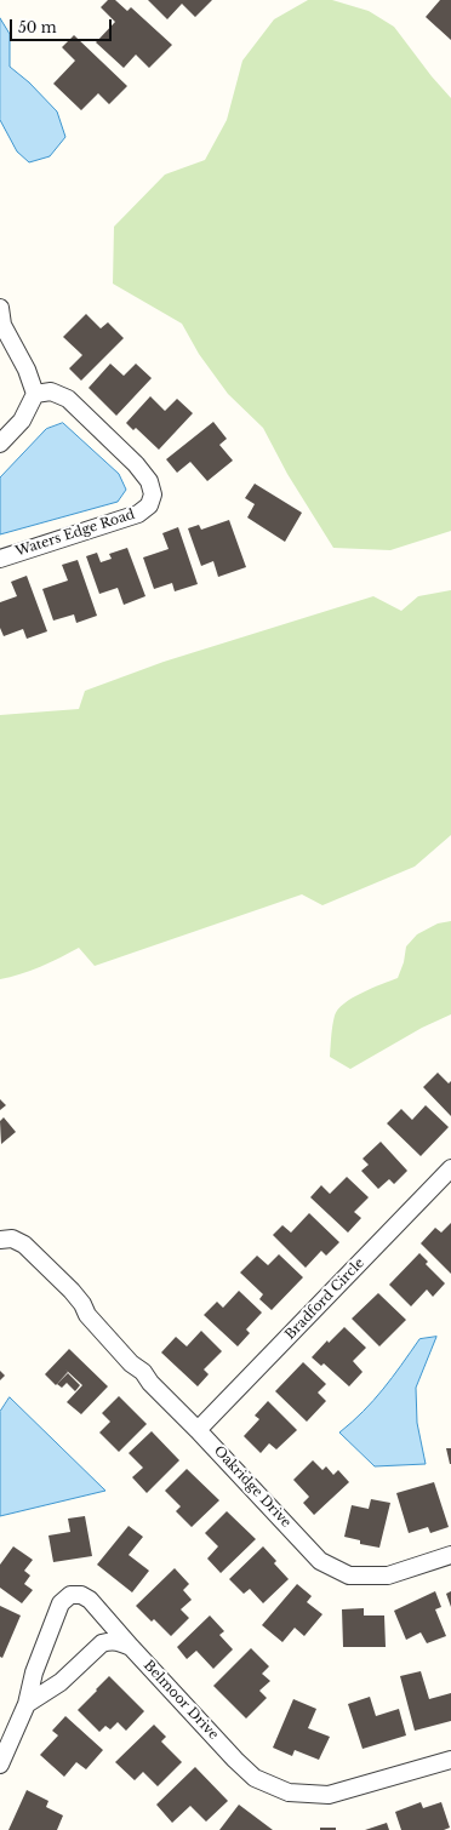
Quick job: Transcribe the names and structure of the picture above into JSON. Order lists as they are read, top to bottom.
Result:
{
  "streets": {
    "street": [
      "Waters Edge Road",
      "Bradford Circle",
      "Oakridge Drive",
      "Belmoor Drive"
    ]
  },
  "crossings": [
    ["Bradford Circle", "Oakridge Drive"]
  ],
  "scale_bar": "50 m"
}
